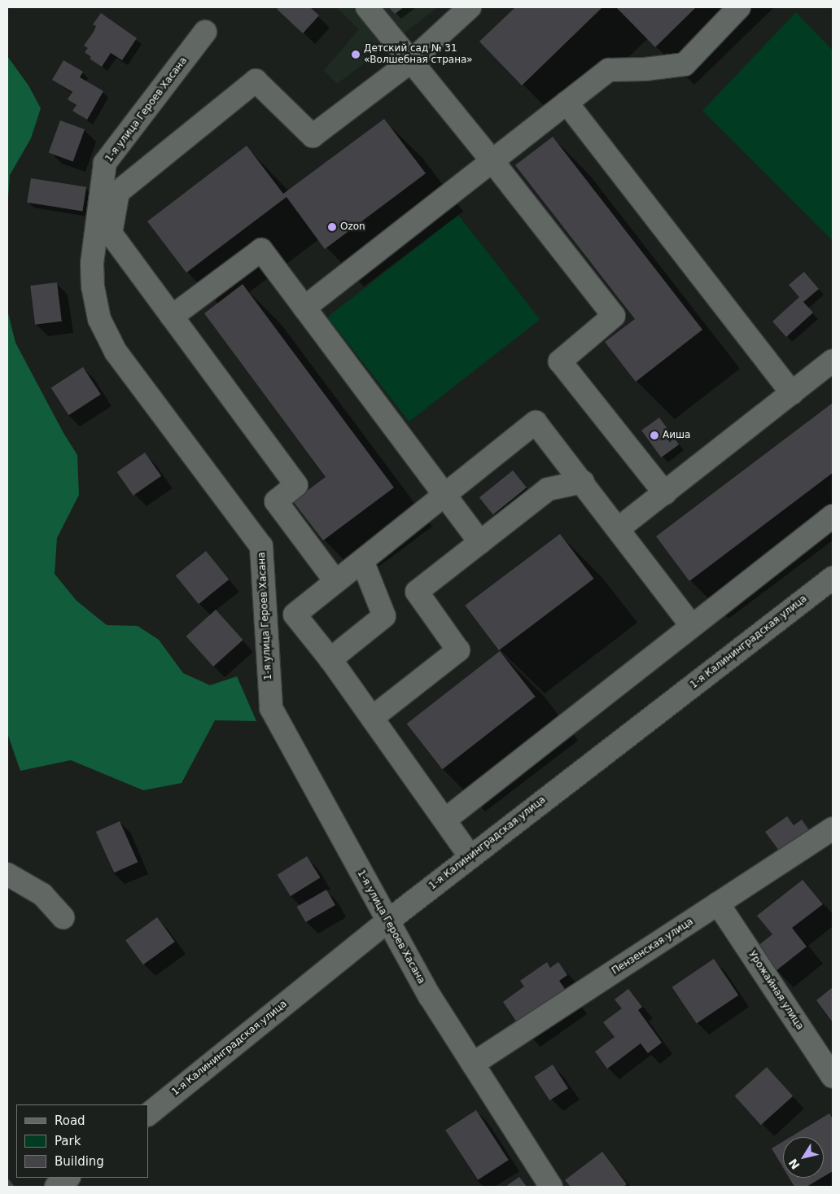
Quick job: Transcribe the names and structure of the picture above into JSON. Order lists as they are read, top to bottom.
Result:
{
  "streets": {
    "street": [
      "1-я улица Героев Хасана",
      "1-я Калининградская улица",
      "Пензенская улица",
      "Урожайная улица"
    ]
  },
  "crossings": [
    ["1-я улица Героев Хасана", "1-я Калининградская улица"],
    ["1-я улица Героев Хасана", "Пензенская улица"],
    ["Пензенская улица", "Урожайная улица"]
  ],
  "places": ["Детский сад № 31 «Волшебная страна»", "Ozon", "Аиша"],
  "legend": ["Road", "Park", "Building"],
  "north": "bottom left"
}
